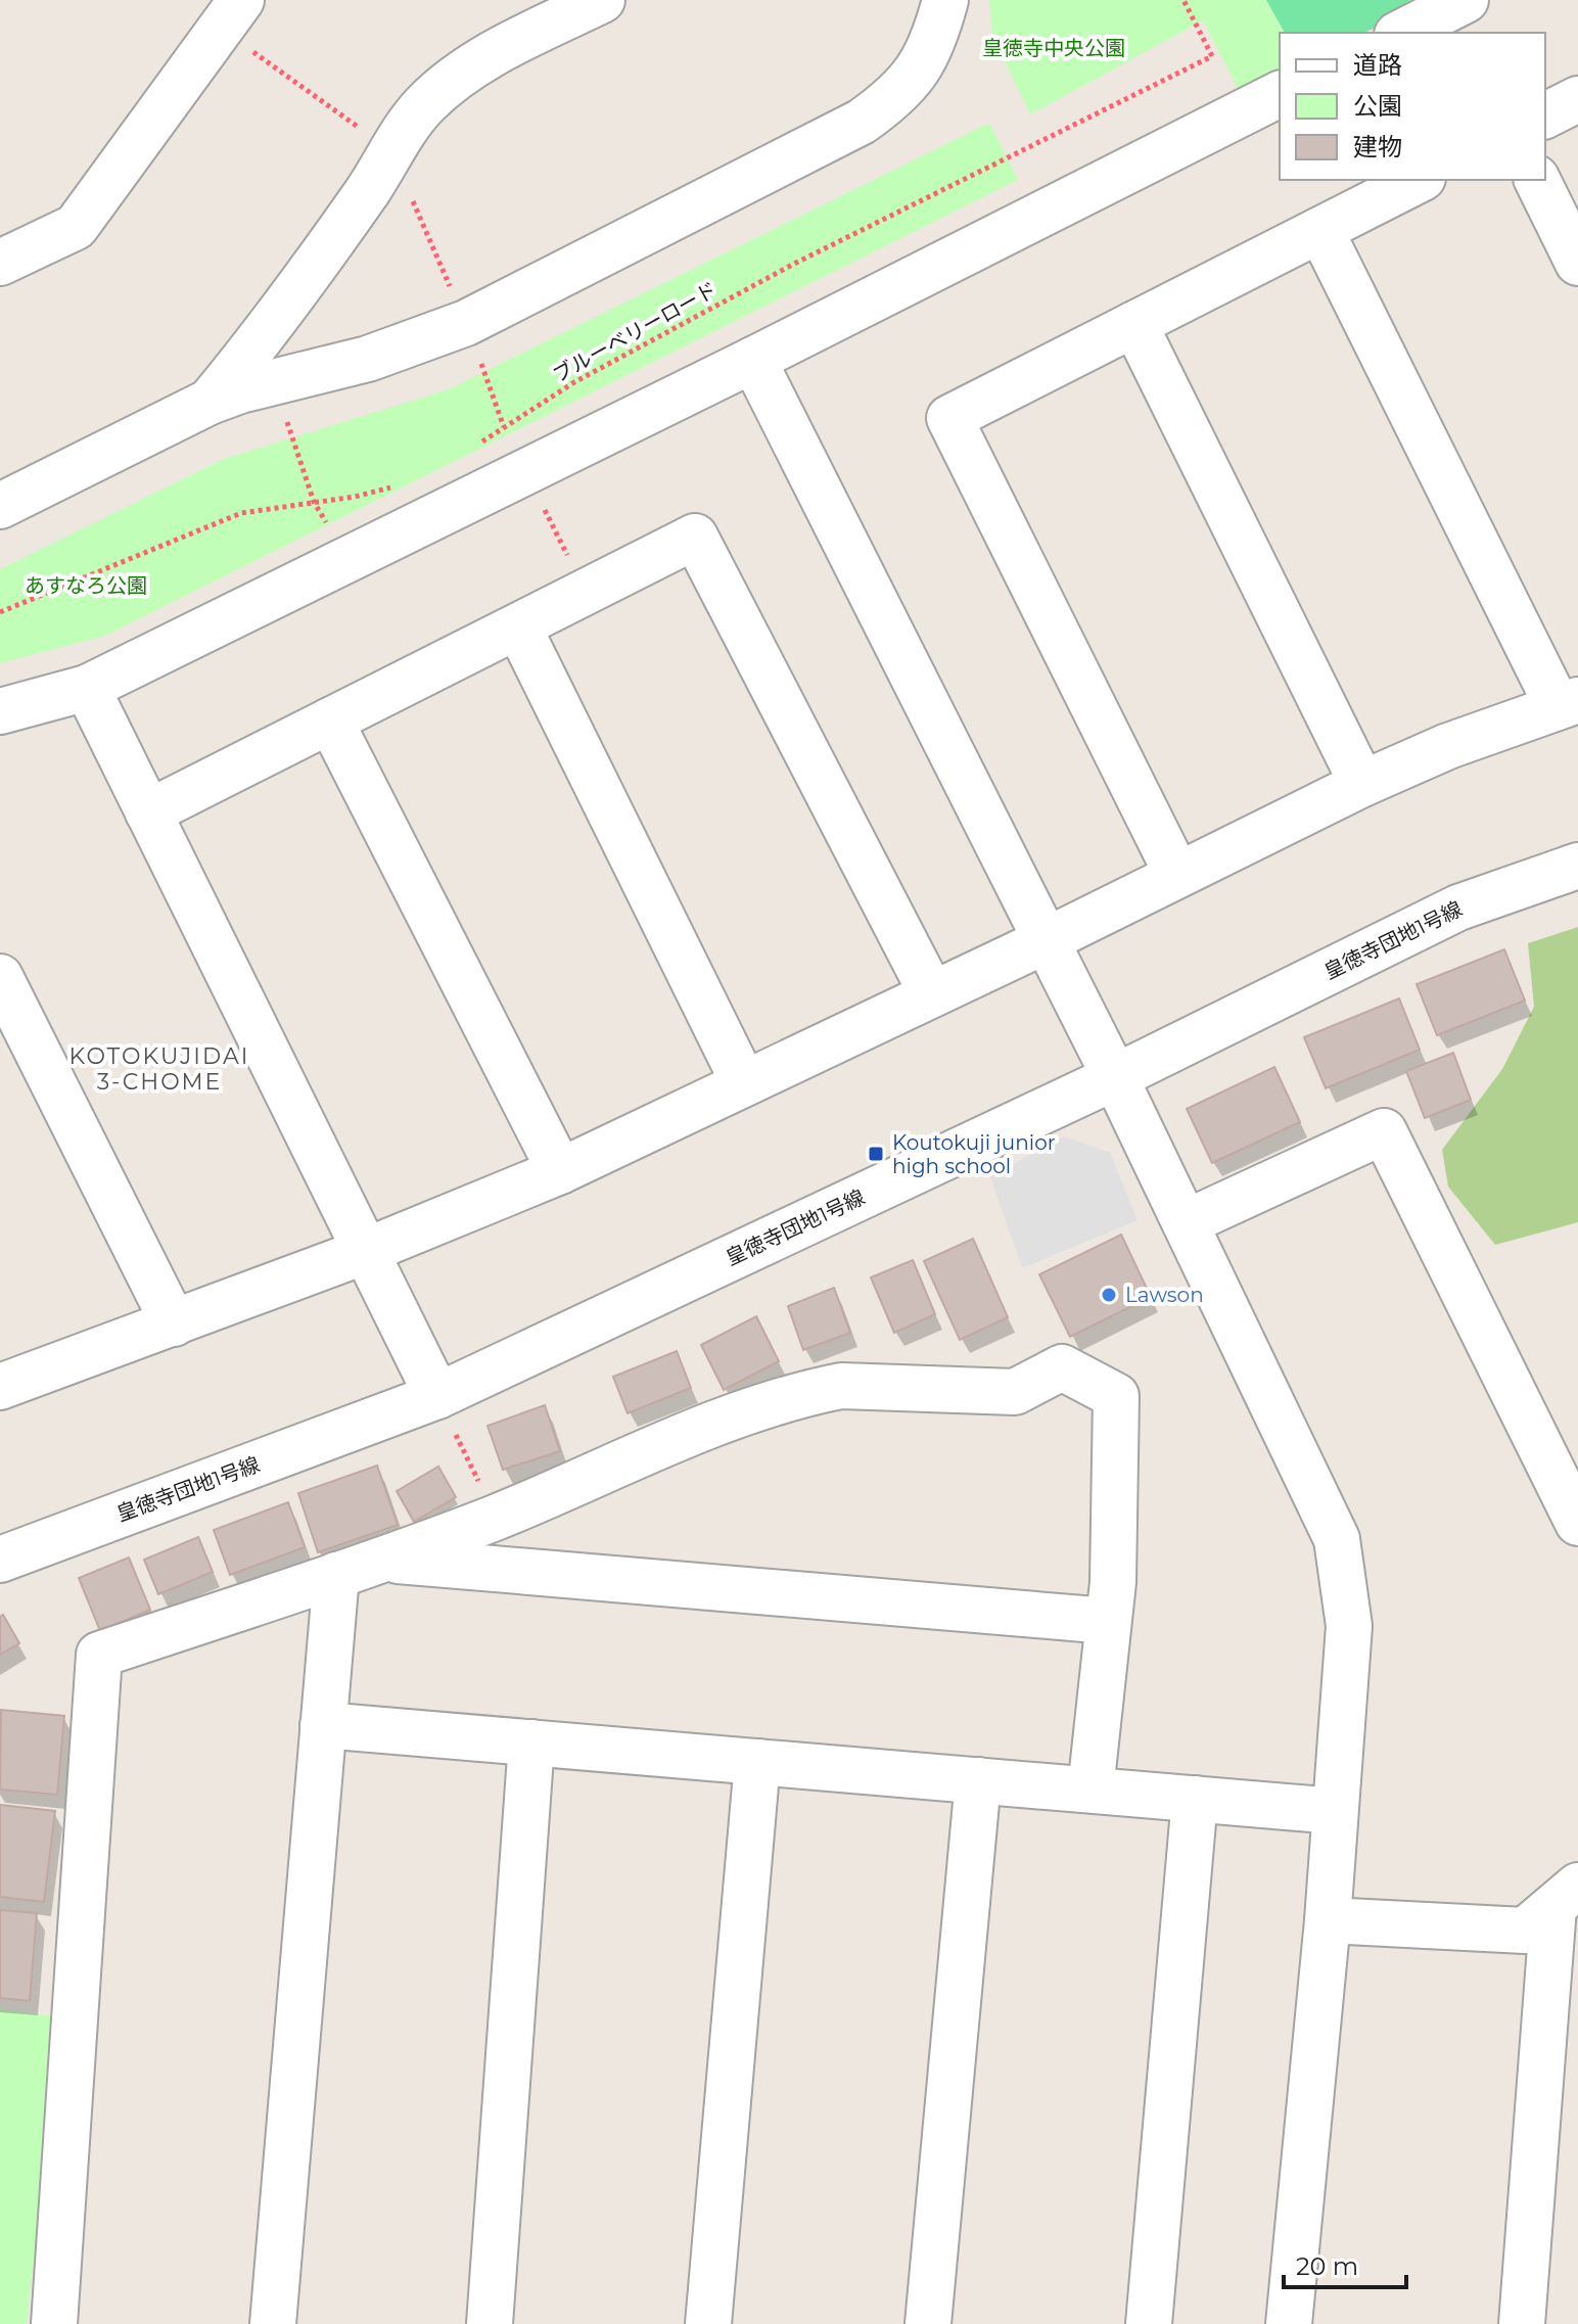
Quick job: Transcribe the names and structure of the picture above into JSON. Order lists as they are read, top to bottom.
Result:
{
  "streets": {
    "street": ["皇徳寺団地1号線"],
    "path": ["ブルーベリーロード"]
  },
  "districts": ["KOTOKUJIDAI 3-CHOME"],
  "parks": ["皇徳寺中央公園", "あすなろ公園"],
  "places": {
    "transit": ["Koutokuji junior high school"],
    "other": ["Lawson"]
  },
  "legend": ["道路", "公園", "建物"],
  "scale_bar": "20 m"
}
